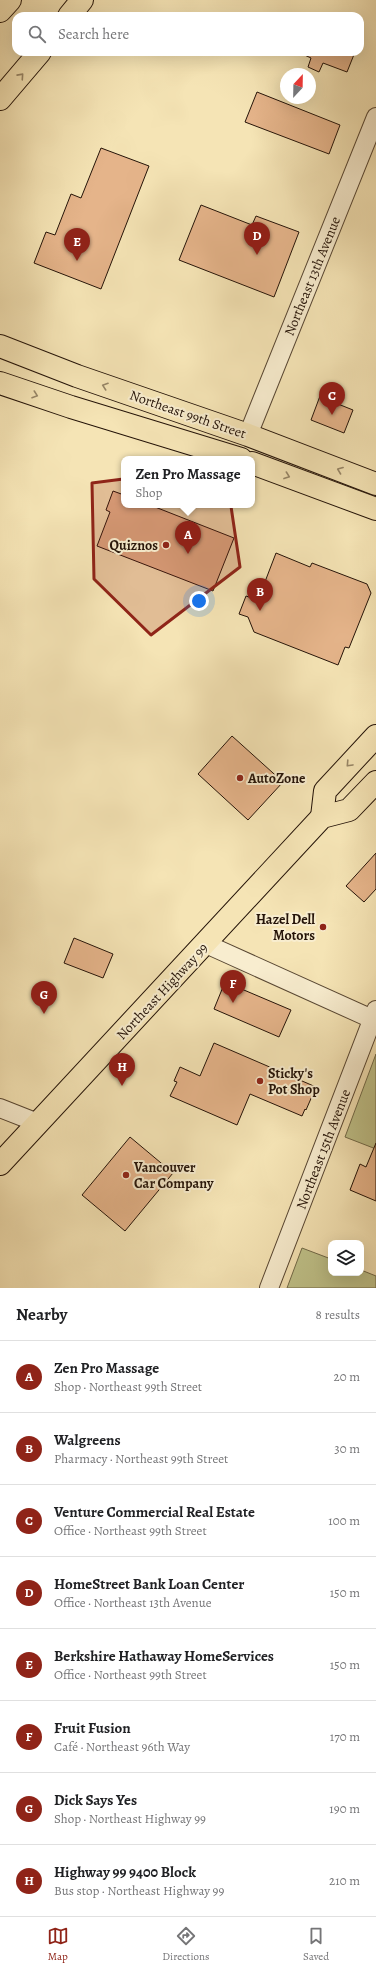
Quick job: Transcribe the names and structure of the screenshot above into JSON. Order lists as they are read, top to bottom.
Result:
{
  "streets": {
    "main road": ["Northeast 99th Street", "Northeast Highway 99"],
    "street": ["Northeast 13th Avenue", "Northeast 15th Avenue"]
  },
  "crossings": [
    ["Northeast 13th Avenue", "Northeast 99th Street"]
  ],
  "places": [
    "Quiznos",
    "AutoZone",
    "Hazel Dell Motors",
    "Sticky's Pot Shop",
    "Vancouver Car Company"
  ],
  "north": "top",
  "page": {
    "search": "Search here",
    "pins": [
      "D",
      "E",
      "C",
      "A",
      "B",
      "F",
      "G",
      "H"
    ],
    "popup": ["Zen Pro Massage", "Shop"],
    "heading": ["Nearby", "8 results"],
    "list": [
      {
        "mark": "A",
        "name": "Zen Pro Massage",
        "note": "Shop · Northeast 99th Street",
        "value": "20 m"
      },
      {
        "mark": "B",
        "name": "Walgreens",
        "note": "Pharmacy · Northeast 99th Street",
        "value": "30 m"
      },
      {
        "mark": "C",
        "name": "Venture Commercial Real Estate",
        "note": "Office · Northeast 99th Street",
        "value": "100 m"
      },
      {
        "mark": "D",
        "name": "HomeStreet Bank Loan Center",
        "note": "Office · Northeast 13th Avenue",
        "value": "150 m"
      },
      {
        "mark": "E",
        "name": "Berkshire Hathaway HomeServices",
        "note": "Office · Northeast 99th Street",
        "value": "150 m"
      },
      {
        "mark": "F",
        "name": "Fruit Fusion",
        "note": "Café · Northeast 96th Way",
        "value": "170 m"
      },
      {
        "mark": "G",
        "name": "Dick Says Yes",
        "note": "Shop · Northeast Highway 99",
        "value": "190 m"
      },
      {
        "mark": "H",
        "name": "Highway 99 9400 Block",
        "note": "Bus stop · Northeast Highway 99",
        "value": "210 m"
      }
    ],
    "nav": ["Map", "Directions", "Saved"]
  }
}
